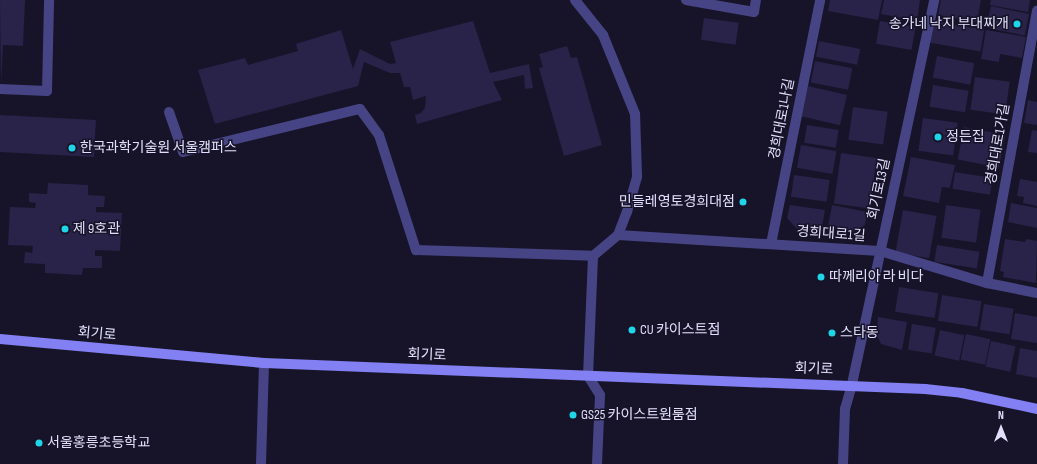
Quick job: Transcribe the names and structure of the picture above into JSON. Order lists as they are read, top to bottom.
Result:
{
  "streets": {
    "main road": ["회기로"],
    "street": [
      "경희대로1나길",
      "경희대로1가길",
      "회기로13길",
      "경희대로1길"
    ]
  },
  "crossings": [
    ["경희대로1나길", "경희대로1길"],
    ["경희대로1가길", "경희대로1길"],
    ["회기로13길", "경희대로1길"],
    ["회기로13길", "회기로"]
  ],
  "places": [
    "송가네 낙지 부대찌개",
    "정든집",
    "한국과학기술원 서울캠퍼스",
    "민들레영토경희대점",
    "제 9호관",
    "따께리아 라 비다",
    "CU 카이스트점",
    "스타동",
    "GS25 카이스트원룸점",
    "서울홍릉초등학교"
  ],
  "north": "top"
}
